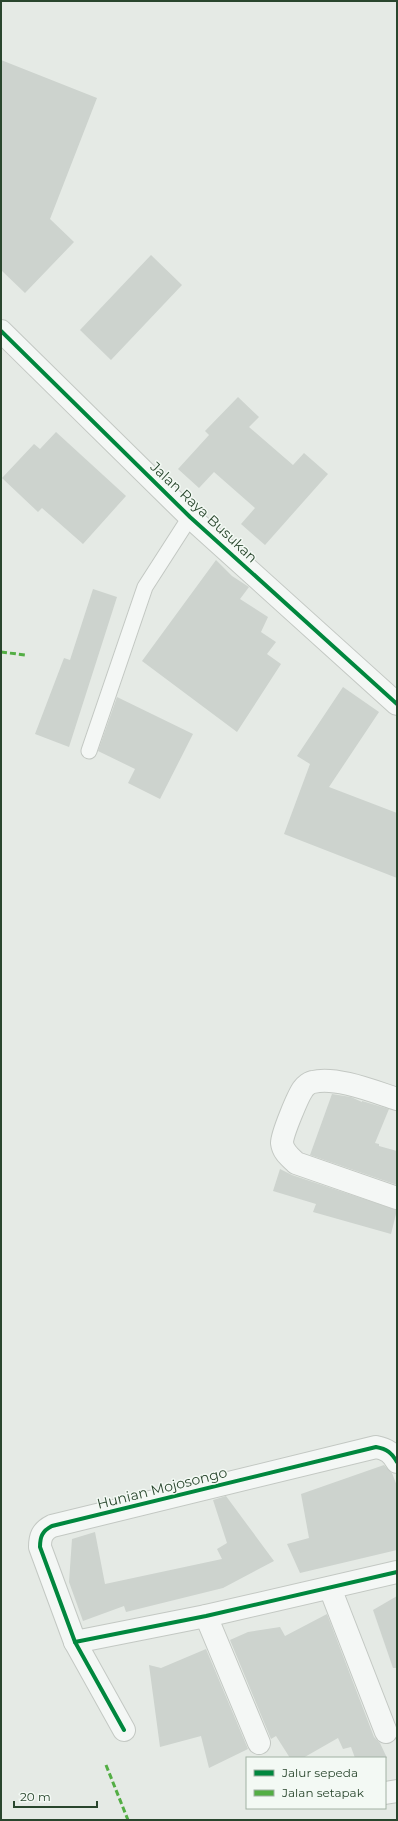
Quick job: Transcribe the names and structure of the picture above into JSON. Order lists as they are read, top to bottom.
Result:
{
  "streets": {
    "street": ["Jalan Raya Busukan", "Hunian Mojosongo"]
  },
  "legend": ["Jalur sepeda", "Jalan setapak"],
  "scale_bar": "20 m"
}
